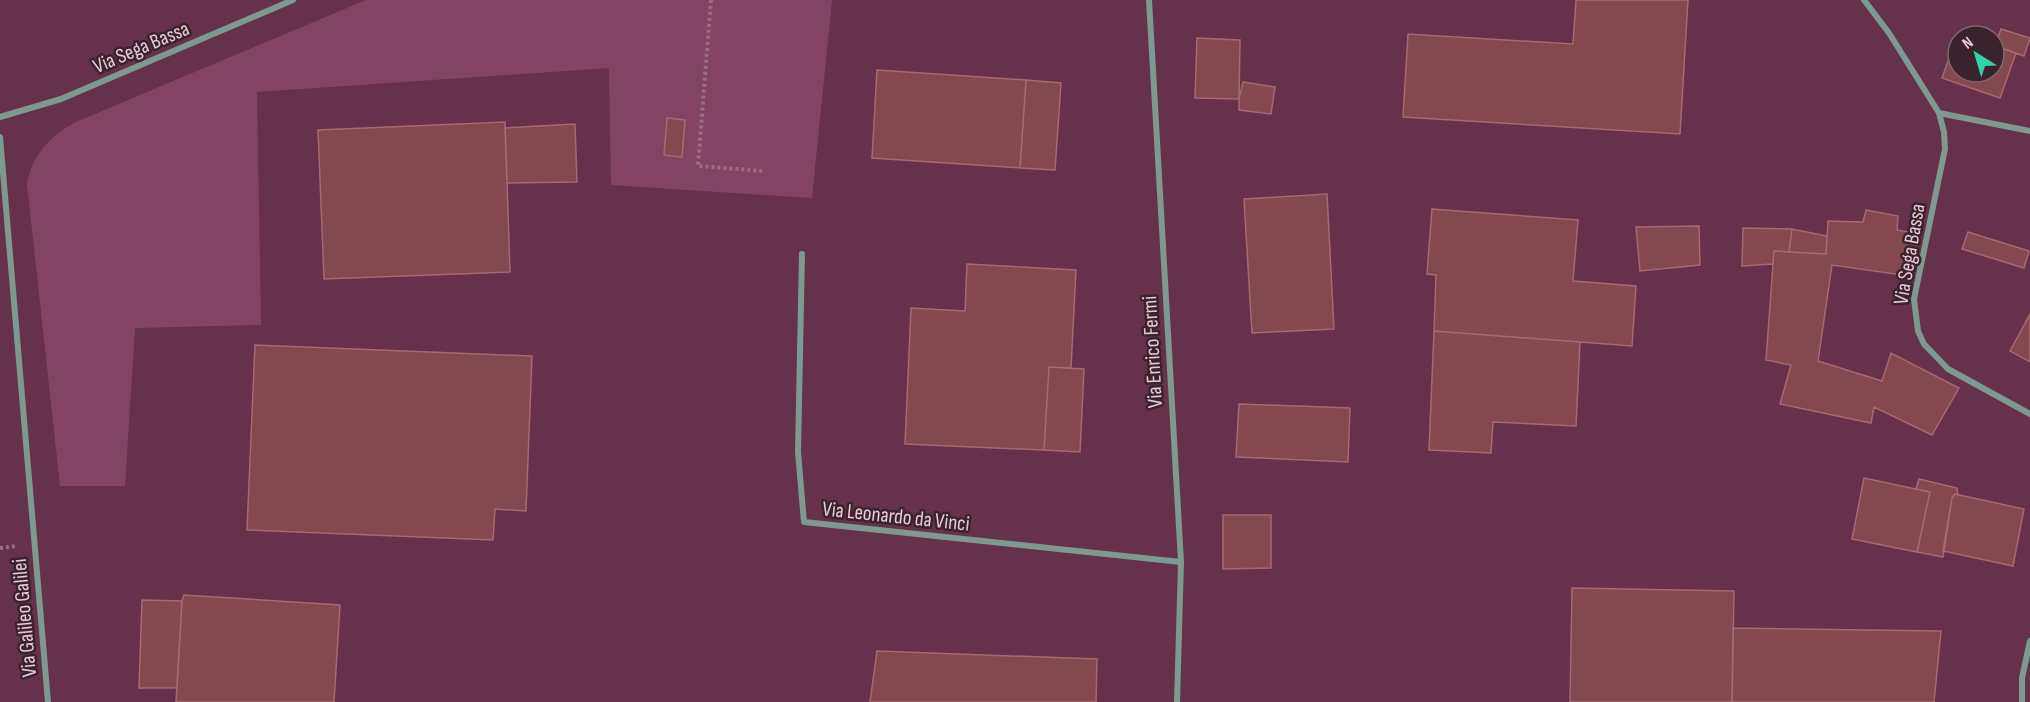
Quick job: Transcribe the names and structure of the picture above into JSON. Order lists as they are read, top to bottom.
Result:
{
  "streets": {
    "street": [
      "Via Sega Bassa",
      "Via Enrico Fermi",
      "Via Leonardo da Vinci",
      "Via Galileo Galilei"
    ]
  },
  "crossings": [
    ["Via Enrico Fermi", "Via Leonardo da Vinci"]
  ],
  "north": "top left"
}
